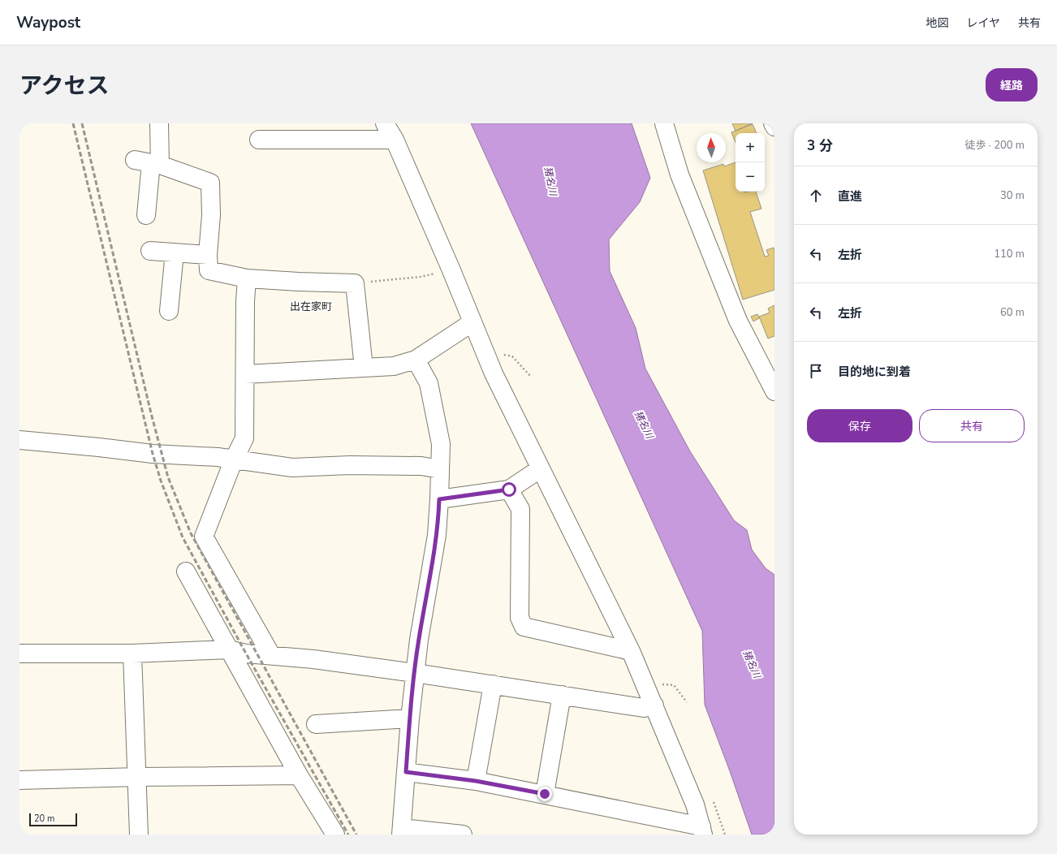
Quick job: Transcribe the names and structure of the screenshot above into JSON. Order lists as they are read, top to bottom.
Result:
{
  "districts": ["出在家町"],
  "water": ["猪名川"],
  "scale_bar": "20 m",
  "north": "top",
  "page": {
    "header": "Waypost",
    "nav": ["地図", "レイヤ", "共有"],
    "title": "アクセス",
    "buttons": [
      "経路",
      ["保存", "共有"]
    ],
    "heading": ["3 分", "徒歩 · 200 m"],
    "map_buttons": ["+", "−"],
    "list": [
      ["直進", "30 m"],
      ["左折", "110 m"],
      ["左折", "60 m"],
      "目的地に到着"
    ],
    "scale": "20 m"
  }
}
